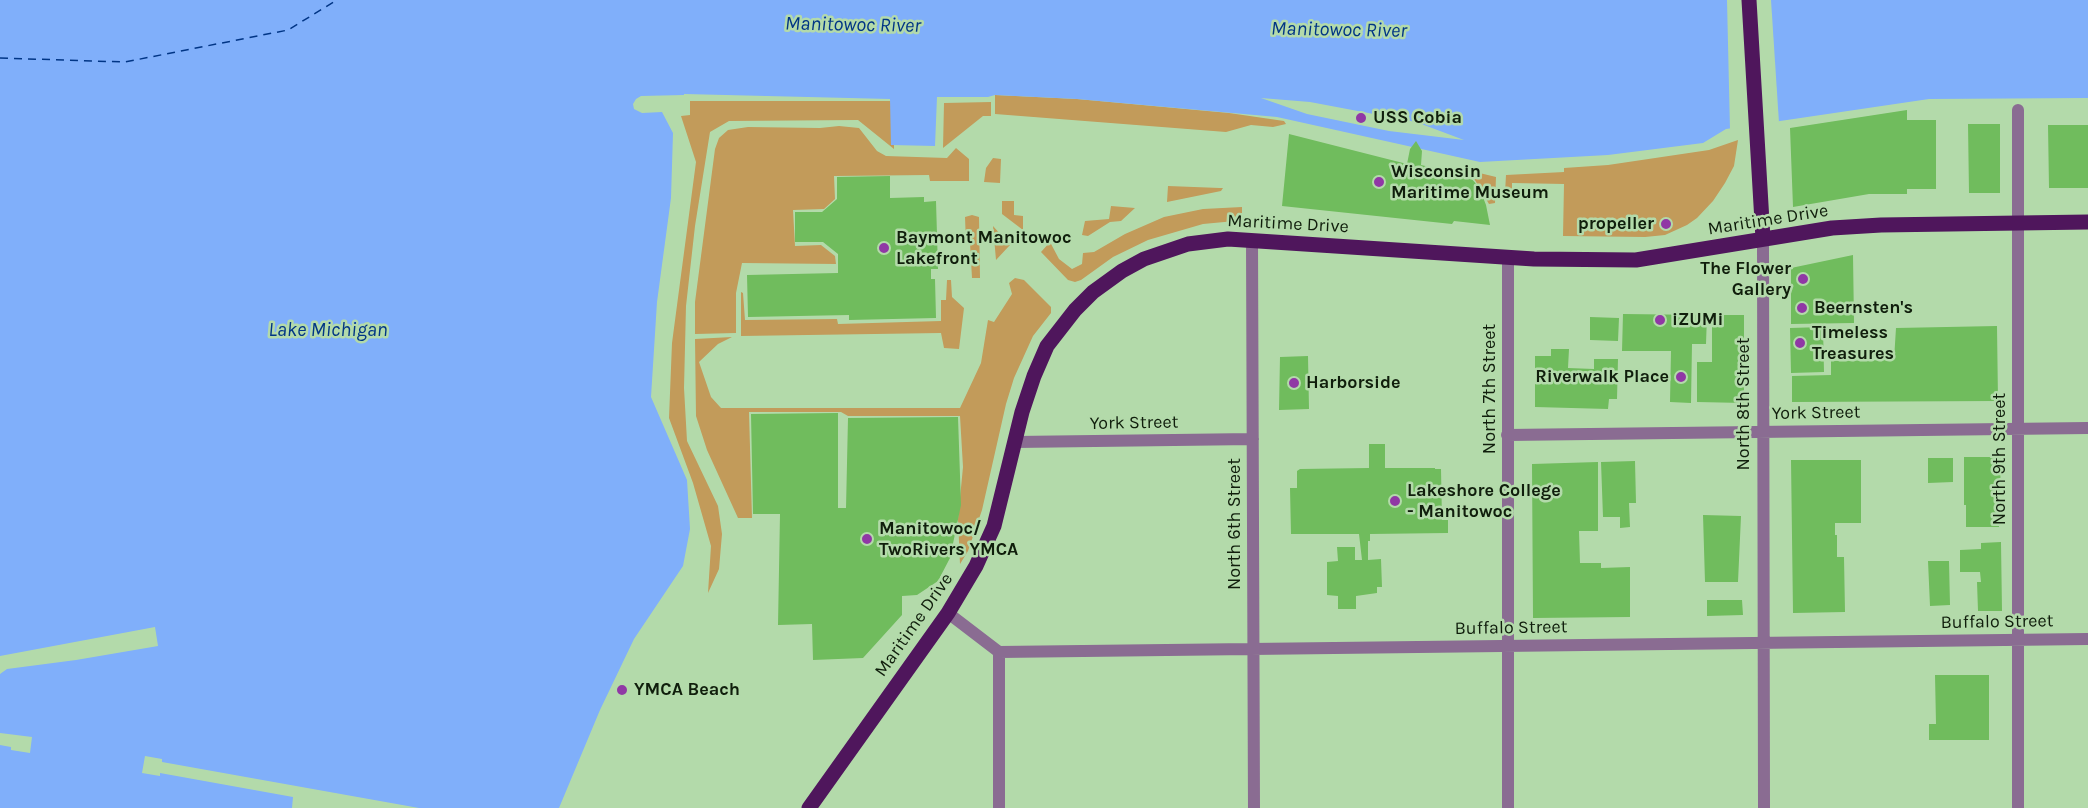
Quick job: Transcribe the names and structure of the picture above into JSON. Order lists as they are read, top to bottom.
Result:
{
  "streets": {
    "main road": ["Maritime Drive", "North 8th Street"],
    "street": [
      "North 7th Street",
      "York Street",
      "North 9th Street",
      "North 6th Street",
      "Buffalo Street"
    ]
  },
  "crossings": [
    ["Maritime Drive", "North 7th Street"],
    ["Maritime Drive", "North 8th Street"],
    ["Maritime Drive", "York Street"],
    ["Maritime Drive", "North 9th Street"],
    ["Maritime Drive", "North 6th Street"],
    ["North 7th Street", "York Street"],
    ["North 7th Street", "Buffalo Street"],
    ["North 8th Street", "York Street"],
    ["North 8th Street", "Buffalo Street"],
    ["York Street", "North 9th Street"],
    ["York Street", "North 6th Street"],
    ["North 9th Street", "Buffalo Street"],
    ["North 6th Street", "Buffalo Street"]
  ],
  "water": ["Manitowoc River", "Lake Michigan"],
  "places": [
    "USS Cobia",
    "Wisconsin Maritime Museum",
    "propeller",
    "Baymont Manitowoc Lakefront",
    "The Flower Gallery",
    "Beernsten's",
    "iZUMi",
    "Timeless Treasures",
    "Riverwalk Place",
    "Harborside",
    "Lakeshore College - Manitowoc",
    "Manitowoc/ TwoRivers YMCA",
    "YMCA Beach"
  ]
}
